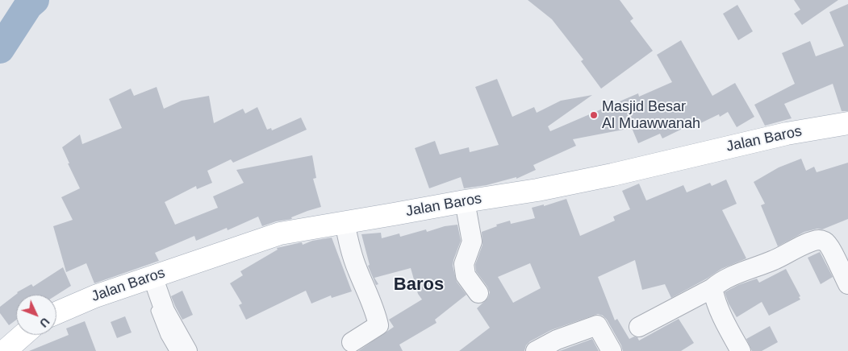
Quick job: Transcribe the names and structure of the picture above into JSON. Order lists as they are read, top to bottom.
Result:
{
  "streets": {
    "main road": ["Jalan Baros"]
  },
  "districts": ["Baros"],
  "places": ["Masjid Besar Al Muawwanah"],
  "north": "bottom right"
}
